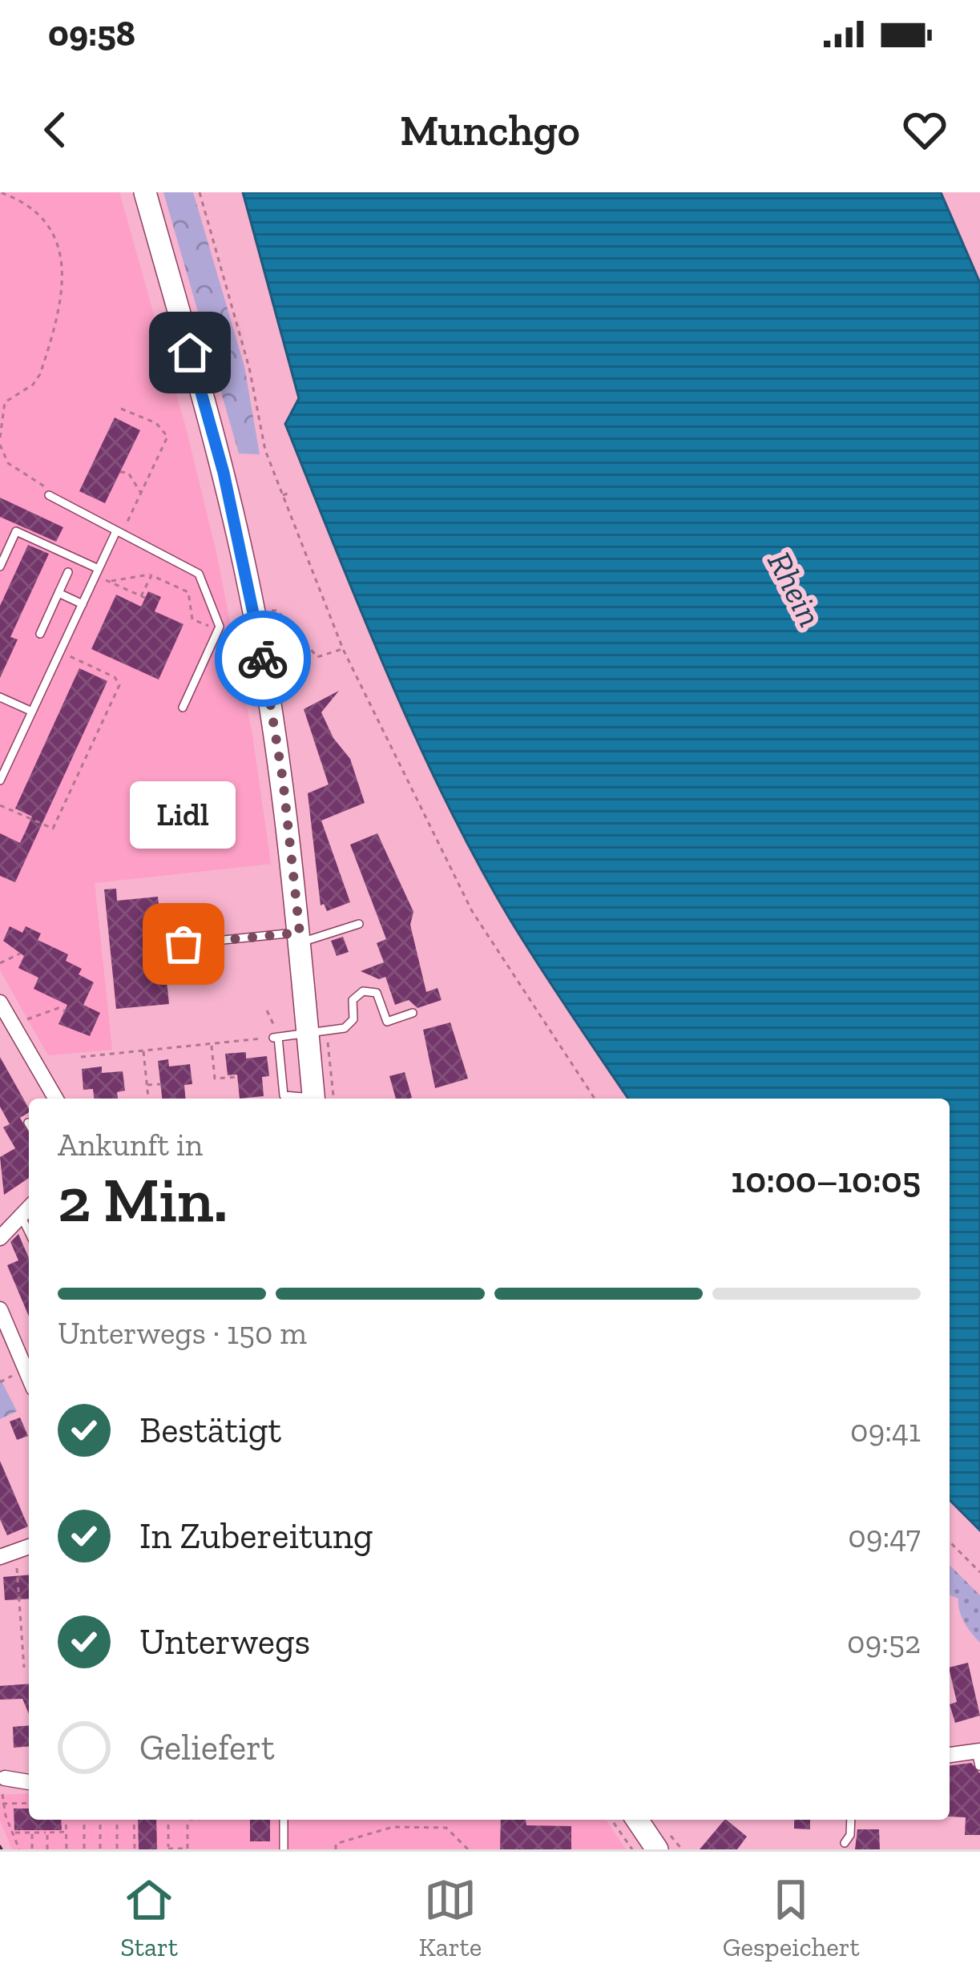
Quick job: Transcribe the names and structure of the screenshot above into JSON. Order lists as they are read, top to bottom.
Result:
{
  "water": ["Rhein"],
  "places": ["Lidl"],
  "page": {
    "status": "09:58",
    "header": "Munchgo",
    "bubble": "Lidl",
    "heading": ["2 Min.", "Ankunft in", "10:00–10:05"],
    "bar": "Unterwegs · 150 m",
    "list": [
      ["Bestätigt", "09:41"],
      ["In Zubereitung", "09:47"],
      ["Unterwegs", "09:52"],
      "Geliefert"
    ],
    "tabs": ["Start", "Karte", "Gespeichert"]
  }
}
